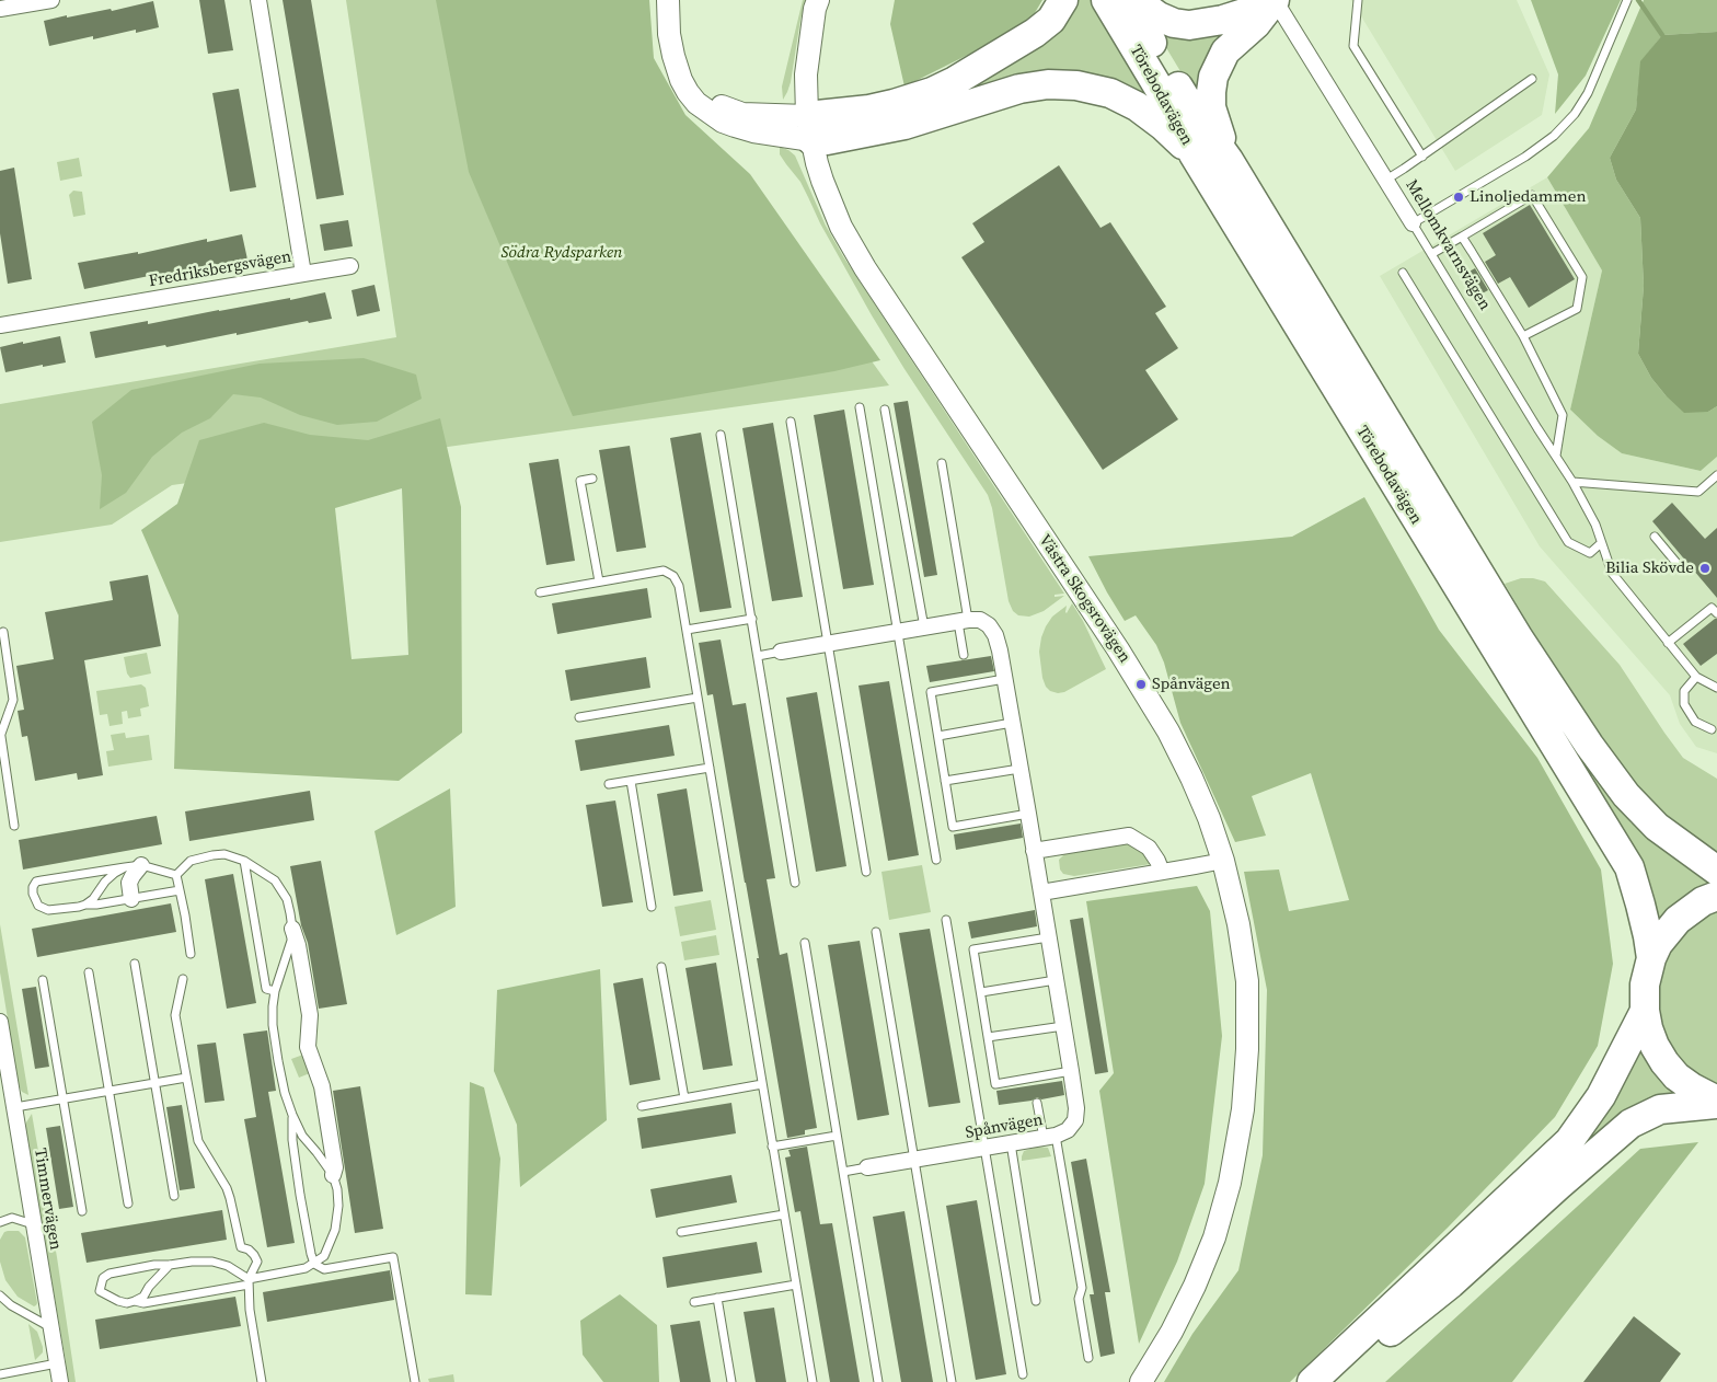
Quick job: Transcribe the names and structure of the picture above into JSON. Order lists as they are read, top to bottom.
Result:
{
  "streets": {
    "highway": ["Törebodavägen"],
    "street": [
      "Mellomkvarnsvägen",
      "Fredriksbergsvägen",
      "Västra Skogsrovägen",
      "Spånvägen",
      "Timmervägen"
    ]
  },
  "parks": ["Södra Rydsparken"],
  "places": ["Linoljedammen", "Bilia Skövde", "Spånvägen"]
}
